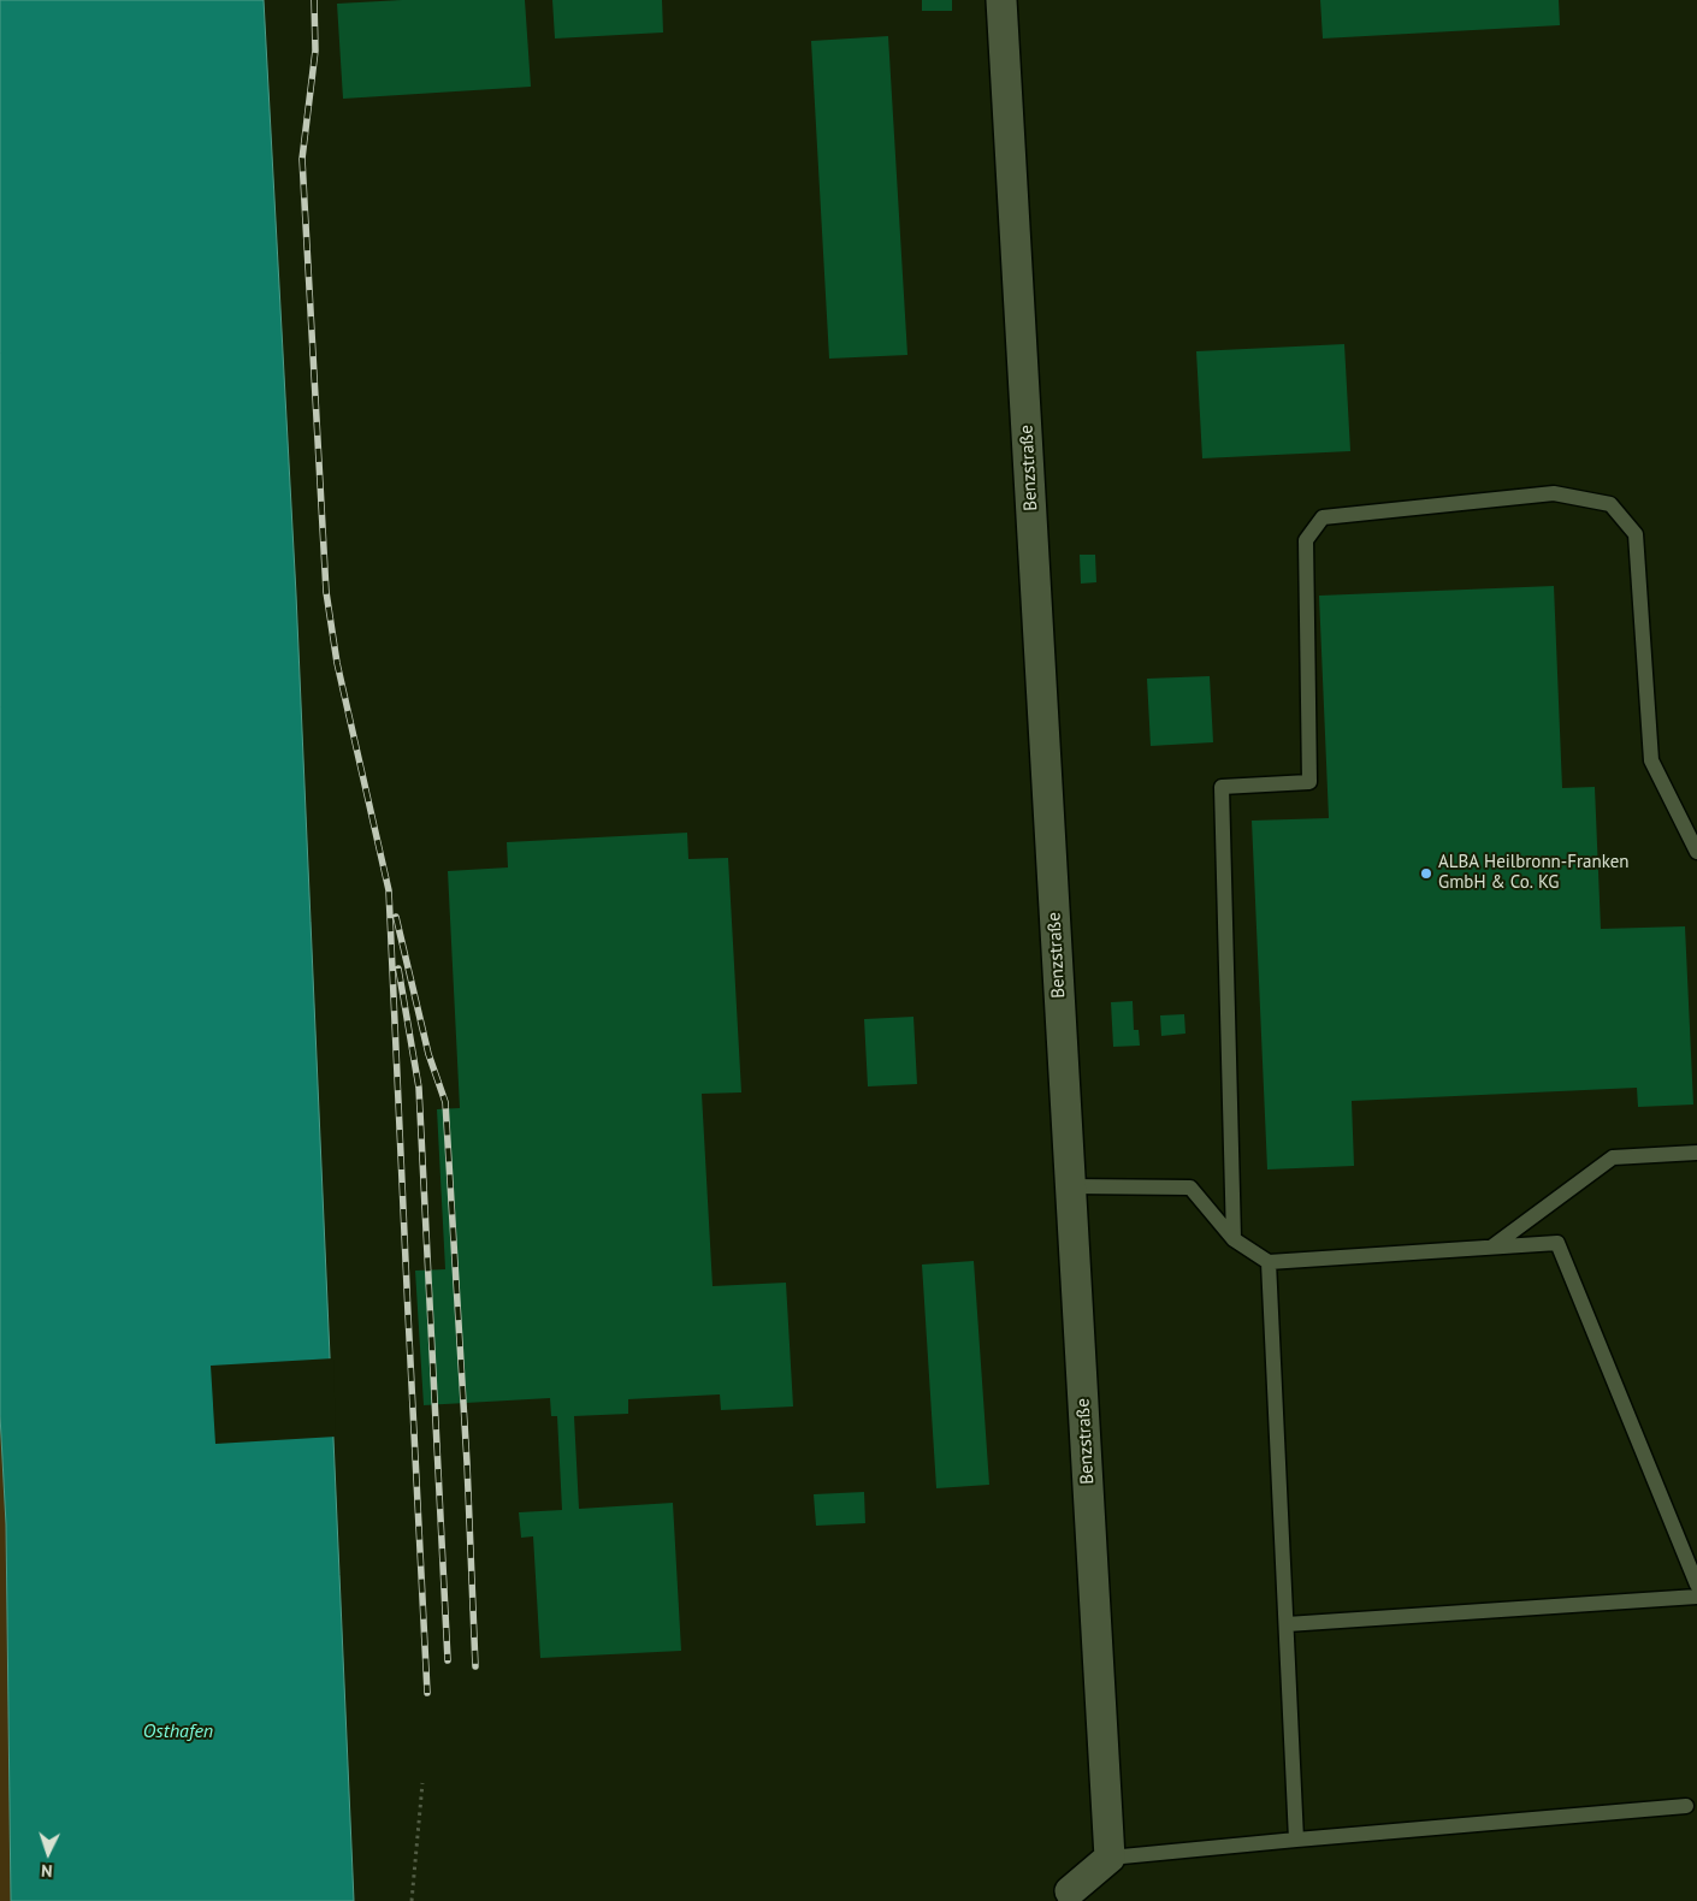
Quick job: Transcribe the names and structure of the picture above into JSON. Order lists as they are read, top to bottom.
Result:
{
  "streets": {
    "street": ["Benzstraße"]
  },
  "water": ["Osthafen"],
  "places": ["ALBA Heilbronn-Franken GmbH & Co. KG"],
  "north": "bottom"
}
